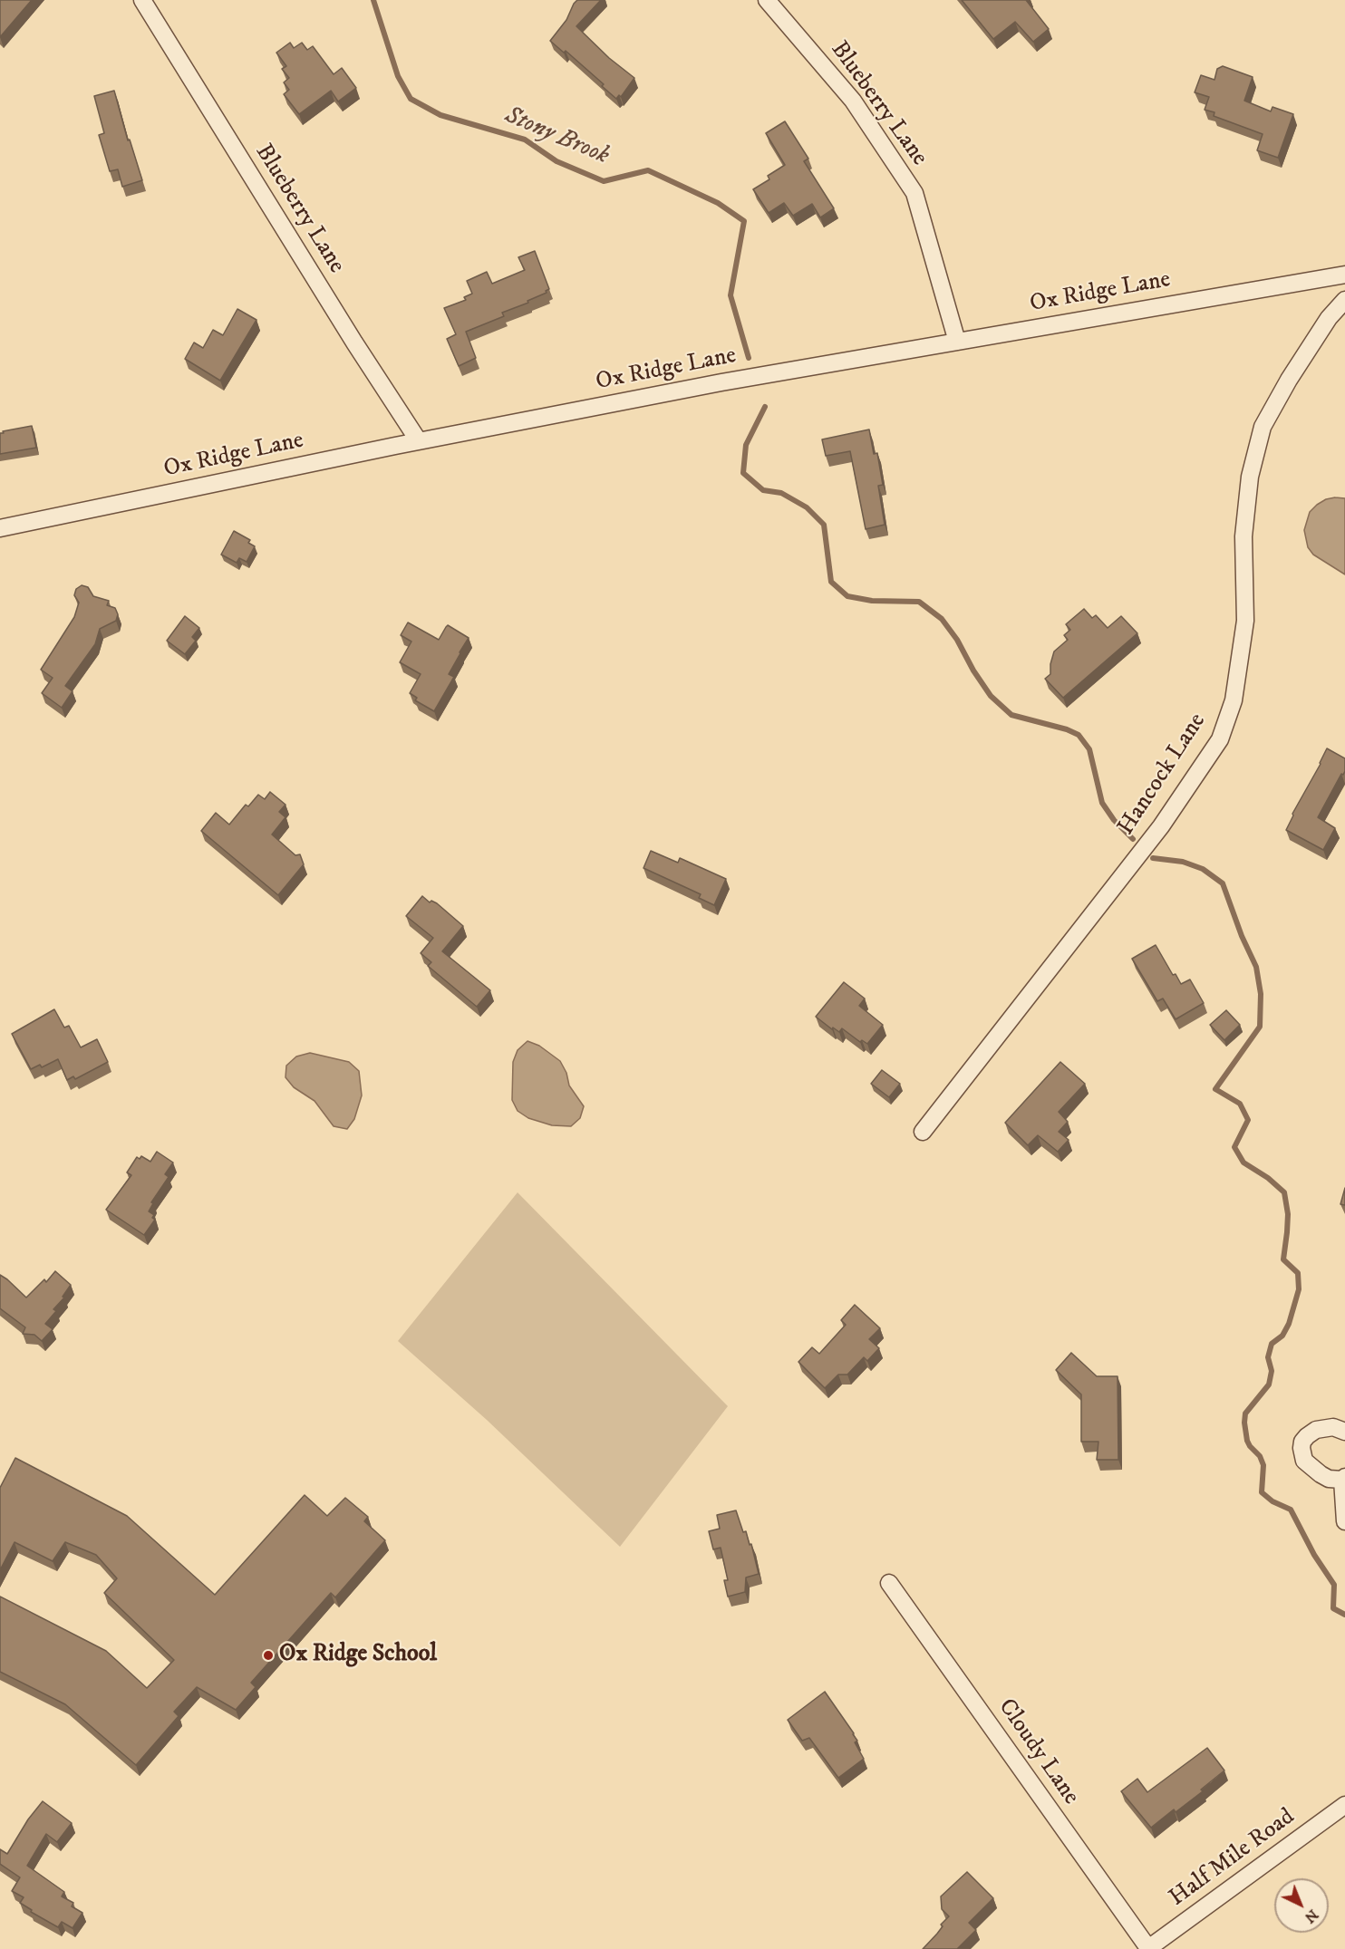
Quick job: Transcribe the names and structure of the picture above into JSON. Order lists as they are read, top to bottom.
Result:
{
  "streets": {
    "street": [
      "Blueberry Lane",
      "Ox Ridge Lane",
      "Hancock Lane",
      "Cloudy Lane",
      "Half Mile Road"
    ]
  },
  "crossings": [
    ["Blueberry Lane", "Ox Ridge Lane"],
    ["Cloudy Lane", "Half Mile Road"]
  ],
  "water": ["Stony Brook"],
  "places": ["Ox Ridge School"],
  "north": "bottom right"
}
